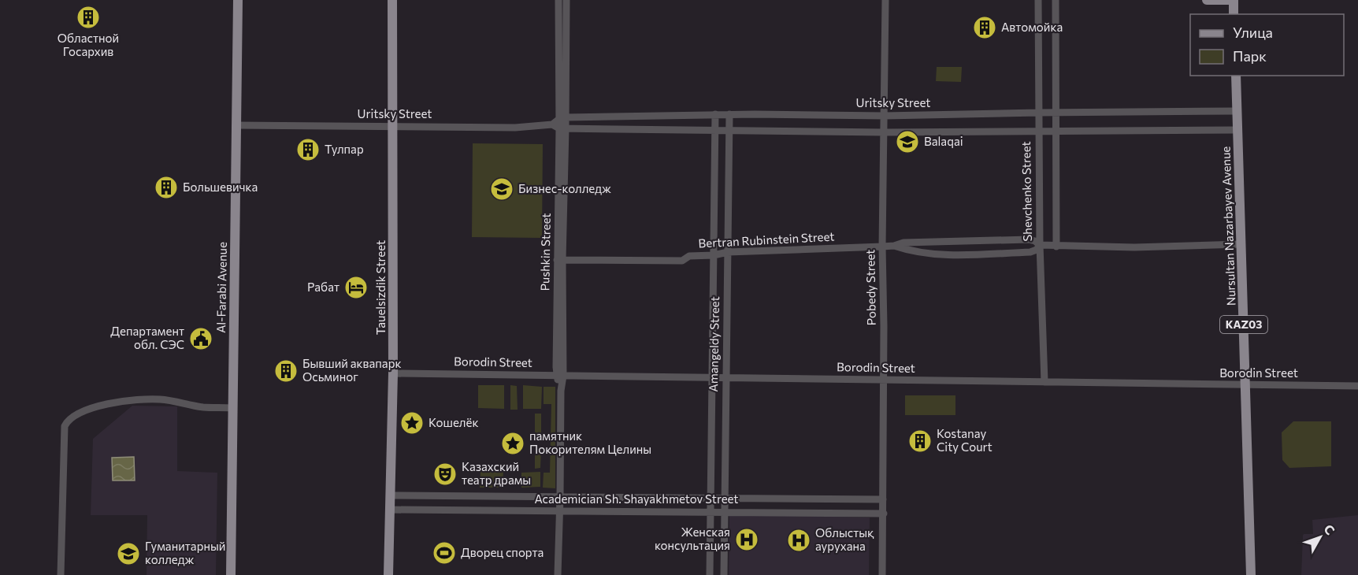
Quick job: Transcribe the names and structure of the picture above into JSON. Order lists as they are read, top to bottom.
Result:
{
  "streets": {
    "main road": [
      "Nursultan Nazarbayev Avenue",
      "Al-Farabi Avenue",
      "Tauelsіzdіk Street",
      "KАZ03"
    ],
    "street": [
      "Uritsky Street",
      "Shevchenko Street",
      "Bertran Rubinstein Street",
      "Pushkin Street",
      "Pobedy Street",
      "Amangeldy Street",
      "Borodin Street",
      "Academician Sh. Shayakhmetov Street"
    ]
  },
  "crossings": [
    ["Uritsky Street", "Shevchenko Street"],
    ["Uritsky Street", "Nursultan Nazarbayev Avenue"],
    ["Uritsky Street", "Pushkin Street"],
    ["Uritsky Street", "Al-Farabi Avenue"],
    ["Uritsky Street", "Tauelsіzdіk Street"],
    ["Uritsky Street", "Pobedy Street"],
    ["Uritsky Street", "Amangeldy Street"],
    ["Shevchenko Street", "Bertran Rubinstein Street"],
    ["Shevchenko Street", "Borodin Street"],
    ["Nursultan Nazarbayev Avenue", "Borodin Street"],
    ["Bertran Rubinstein Street", "Pushkin Street"],
    ["Bertran Rubinstein Street", "Pobedy Street"],
    ["Bertran Rubinstein Street", "Amangeldy Street"],
    ["Pushkin Street", "Borodin Street"],
    ["Pushkin Street", "Academician Sh. Shayakhmetov Street"],
    ["Tauelsіzdіk Street", "Borodin Street"],
    ["Tauelsіzdіk Street", "Academician Sh. Shayakhmetov Street"],
    ["Pobedy Street", "Borodin Street"],
    ["Pobedy Street", "Academician Sh. Shayakhmetov Street"],
    ["Amangeldy Street", "Borodin Street"],
    ["Amangeldy Street", "Academician Sh. Shayakhmetov Street"]
  ],
  "places": {
    "building": [
      "Областной Госархив",
      "Автомойка",
      "Тулпар",
      "Большевичка",
      "Бывший аквапарк Осьминог",
      "Kostanay City Court"
    ],
    "school or university": ["Balaqai", "Бизнес-колледж", "Гуманитарный колледж"],
    "hotel": ["Рабат"],
    "public building": ["Департамент обл. СЭС"],
    "place": ["Кошелёк", "памятник Покорителям Целины"],
    "theatre": ["Казахский театр драмы"],
    "hospital": ["Женская консультация", "Облыстық аурухана"],
    "sports": ["Дворец спорта"]
  },
  "legend": ["Улица", "Парк"],
  "north": "top right"
}
